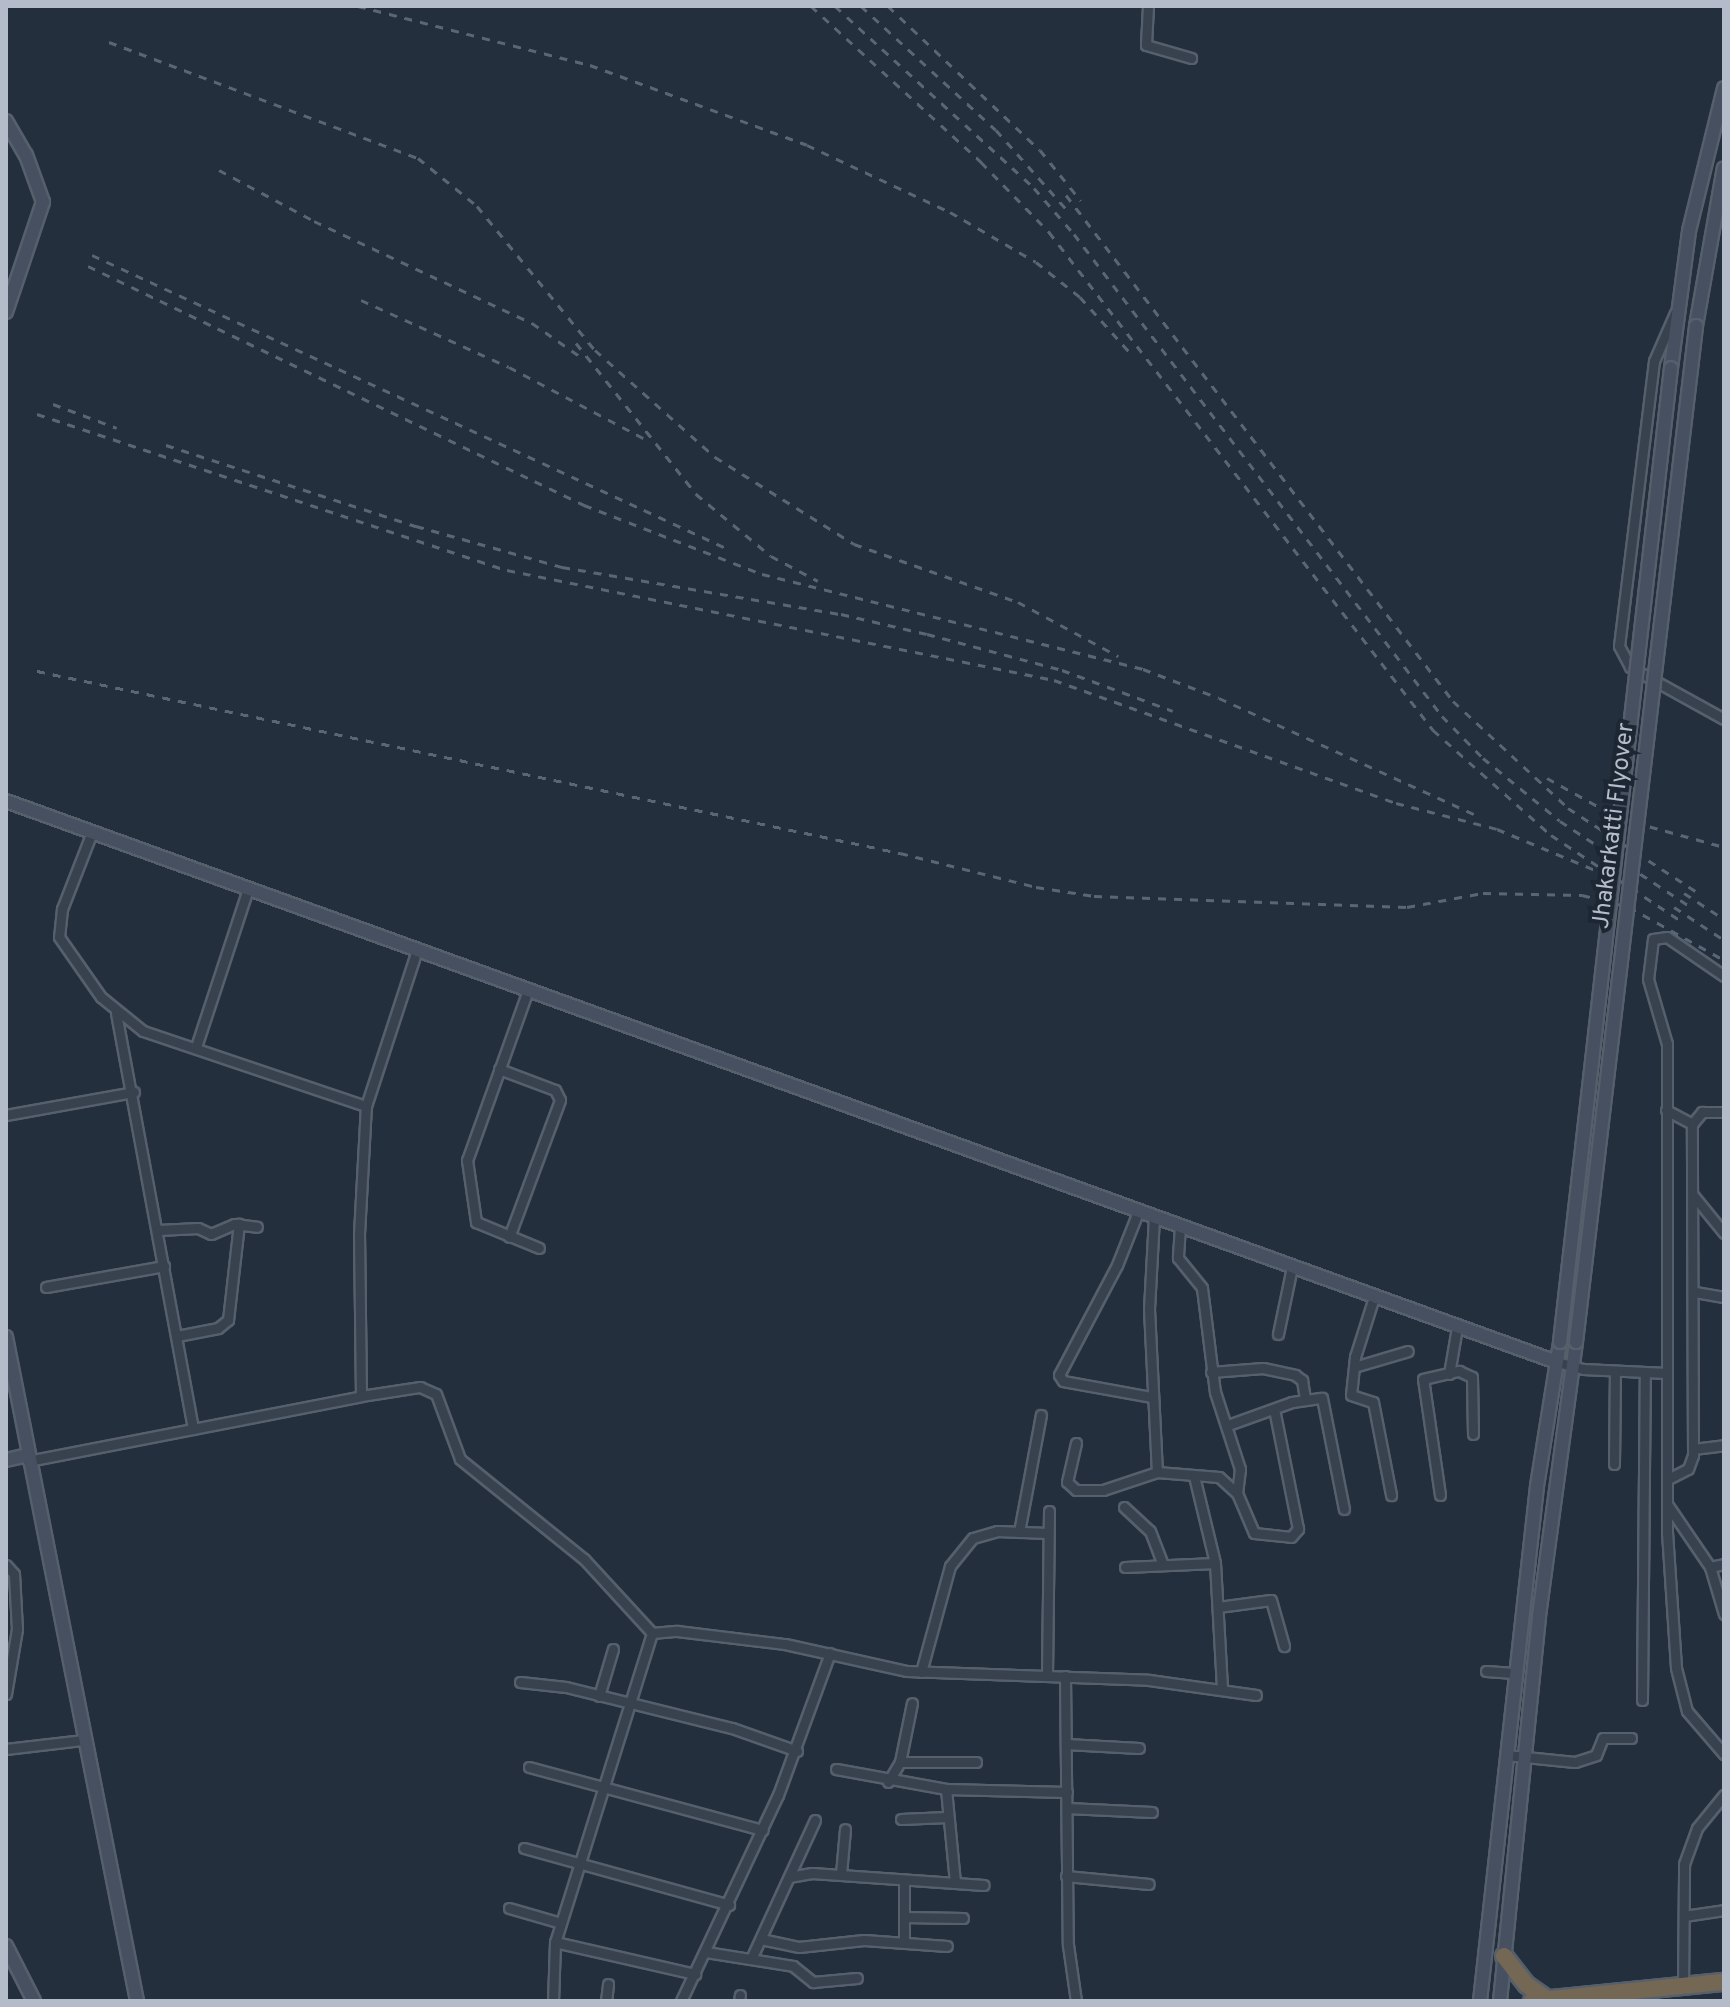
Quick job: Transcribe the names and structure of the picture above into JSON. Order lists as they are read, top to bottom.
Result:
{
  "streets": {
    "main road": ["Jhakarkatti Flyover"]
  }
}
